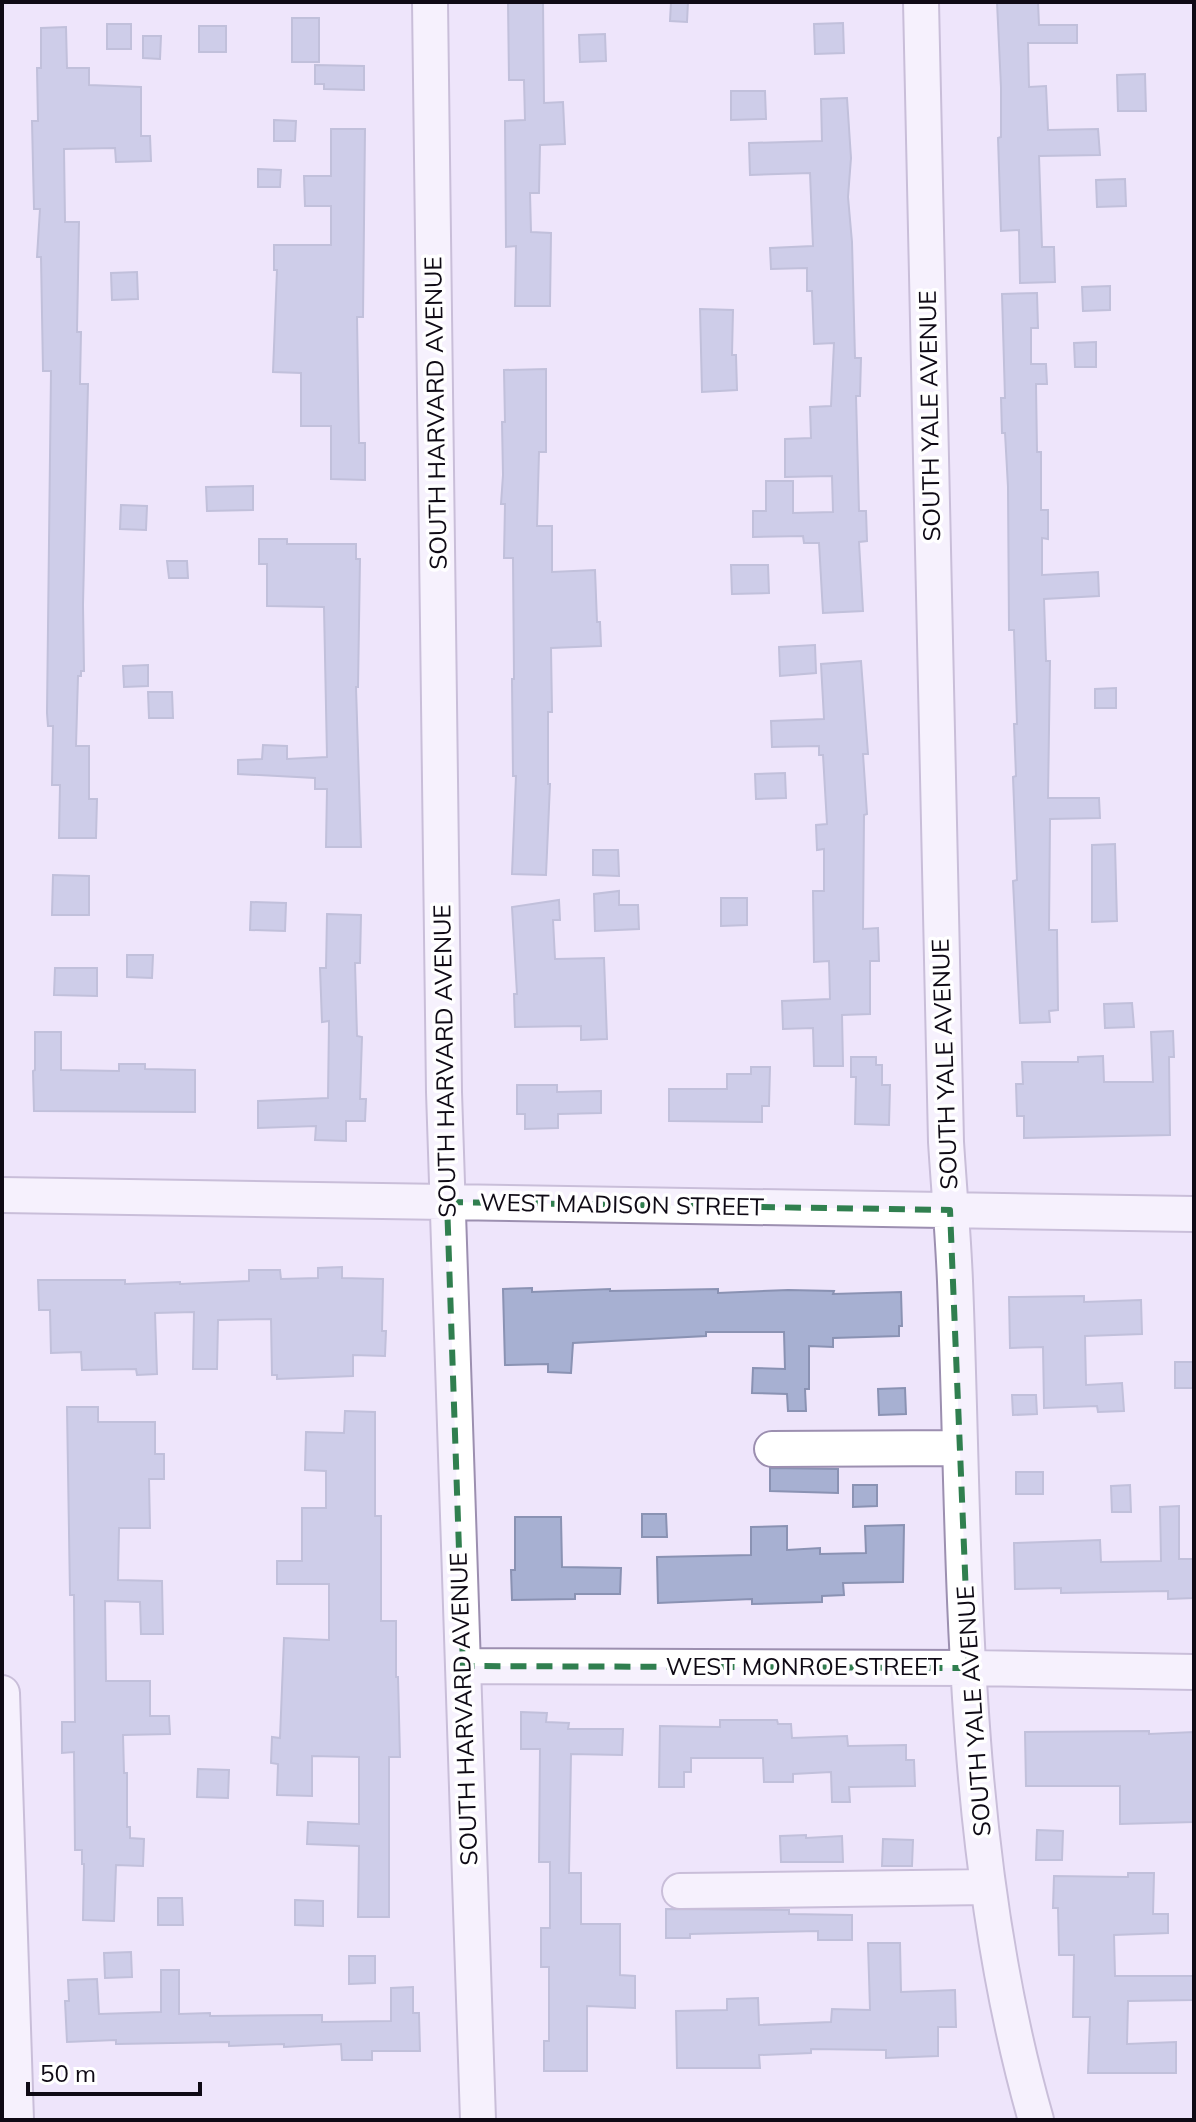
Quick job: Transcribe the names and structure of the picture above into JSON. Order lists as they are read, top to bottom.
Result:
{
  "streets": {
    "street": [
      "SOUTH HARVARD AVENUE",
      "SOUTH YALE AVENUE",
      "WEST MADISON STREET",
      "WEST MONROE STREET"
    ]
  },
  "crossings": [
    ["SOUTH HARVARD AVENUE", "WEST MADISON STREET"],
    ["SOUTH HARVARD AVENUE", "WEST MONROE STREET"],
    ["SOUTH YALE AVENUE", "WEST MADISON STREET"],
    ["SOUTH YALE AVENUE", "WEST MONROE STREET"]
  ],
  "scale_bar": "50 m"
}
